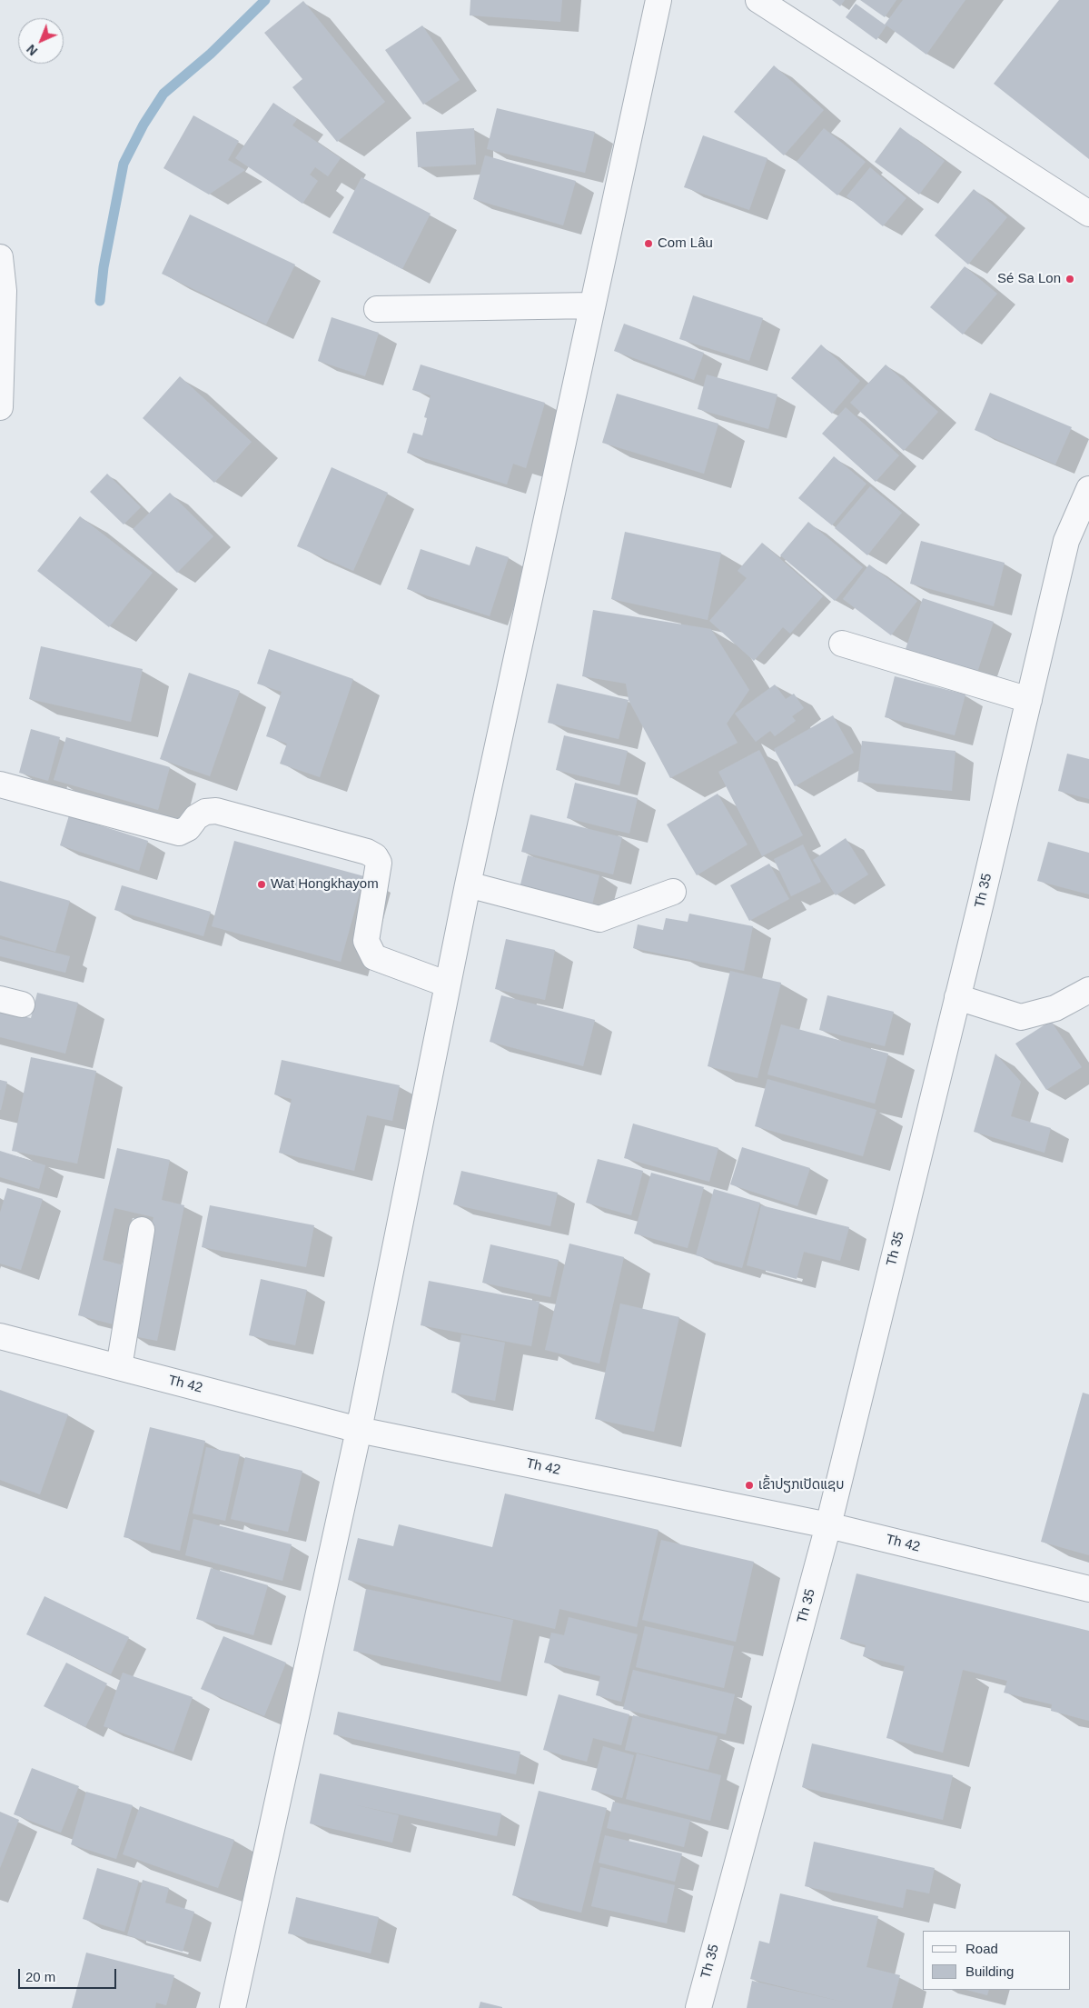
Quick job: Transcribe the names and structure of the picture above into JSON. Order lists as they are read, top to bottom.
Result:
{
  "streets": {
    "street": ["Th 35", "Th 42"]
  },
  "crossings": [
    ["Th 35", "Th 42"]
  ],
  "places": [
    "Com Lâu",
    "Sé Sa Lon",
    "Wat Hongkhayom",
    "ເຂົ້າປຽກເປັດແຊບ"
  ],
  "legend": ["Road", "Building"],
  "scale_bar": "20 m",
  "north": "bottom left"
}
